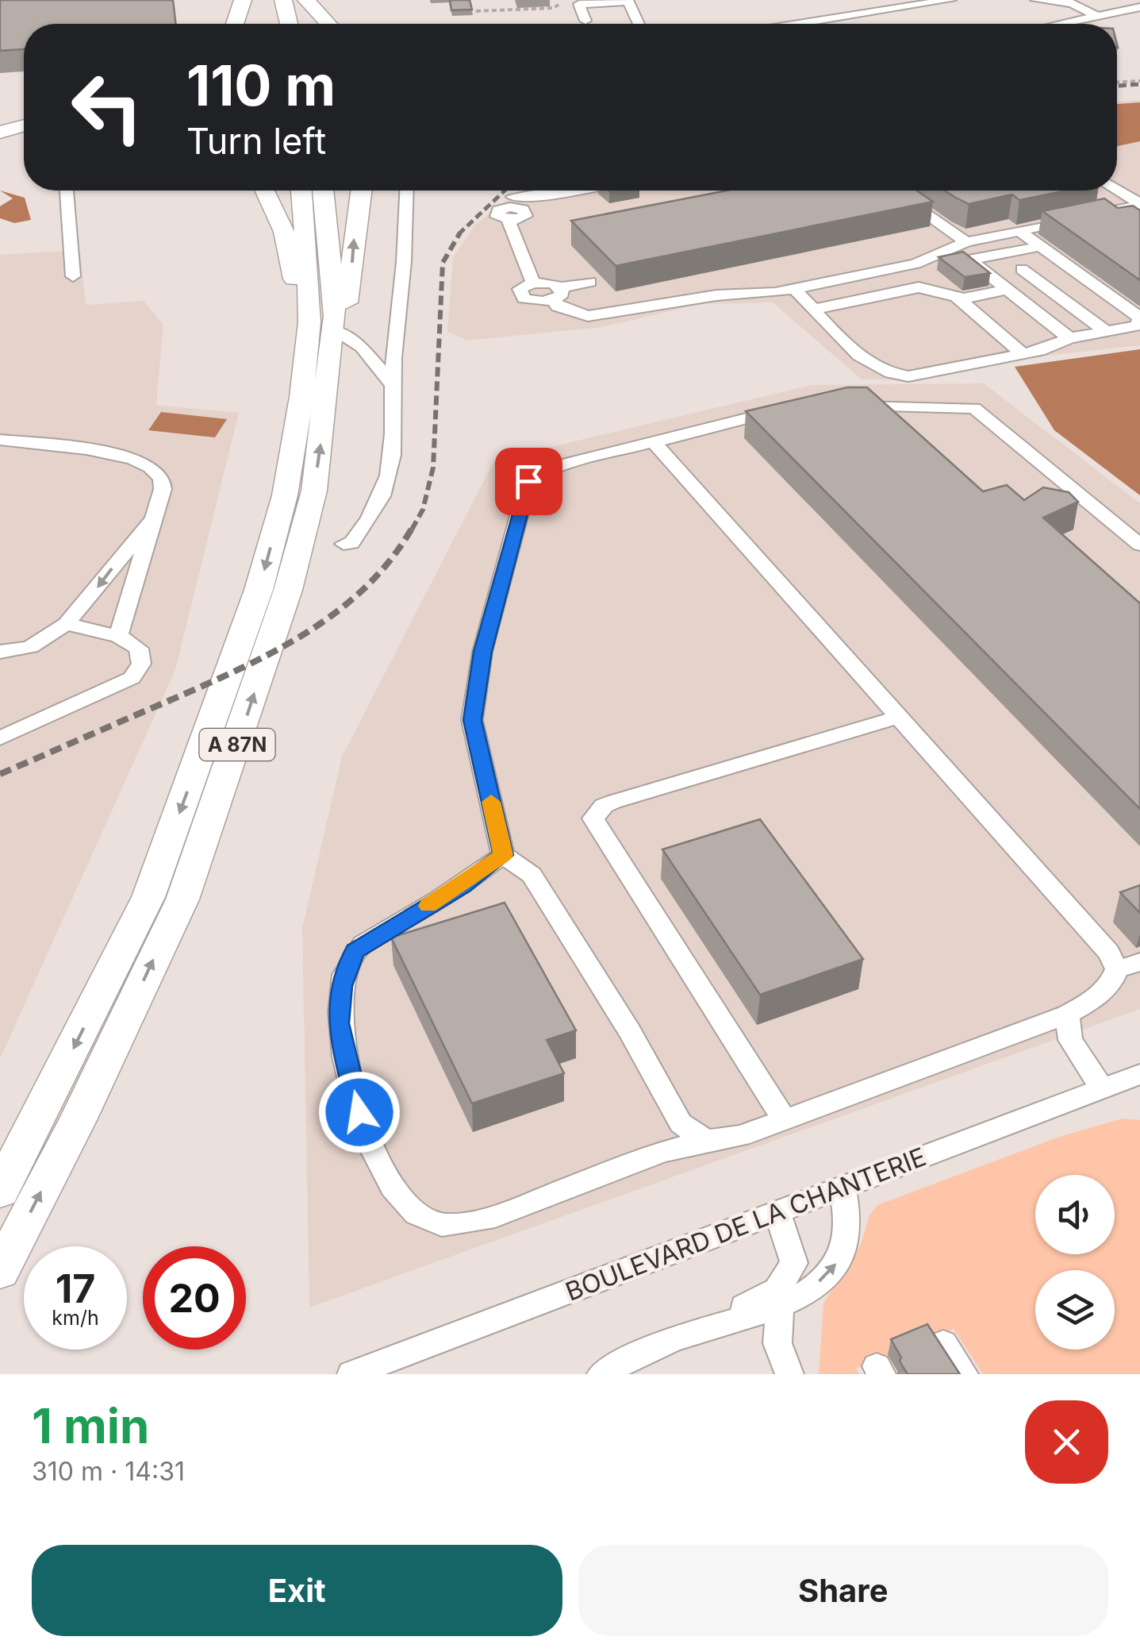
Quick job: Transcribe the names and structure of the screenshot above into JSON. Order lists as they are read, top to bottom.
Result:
{
  "streets": {
    "highway": ["A 87N"],
    "street": ["BOULEVARD DE LA CHANTERIE"]
  },
  "page": {
    "turn": ["110 m", "Turn left"],
    "speed": "17 km/h",
    "limit": "20",
    "heading": ["1 min", "310 m · 14:31"],
    "buttons": ["Exit", "Share"]
  }
}
